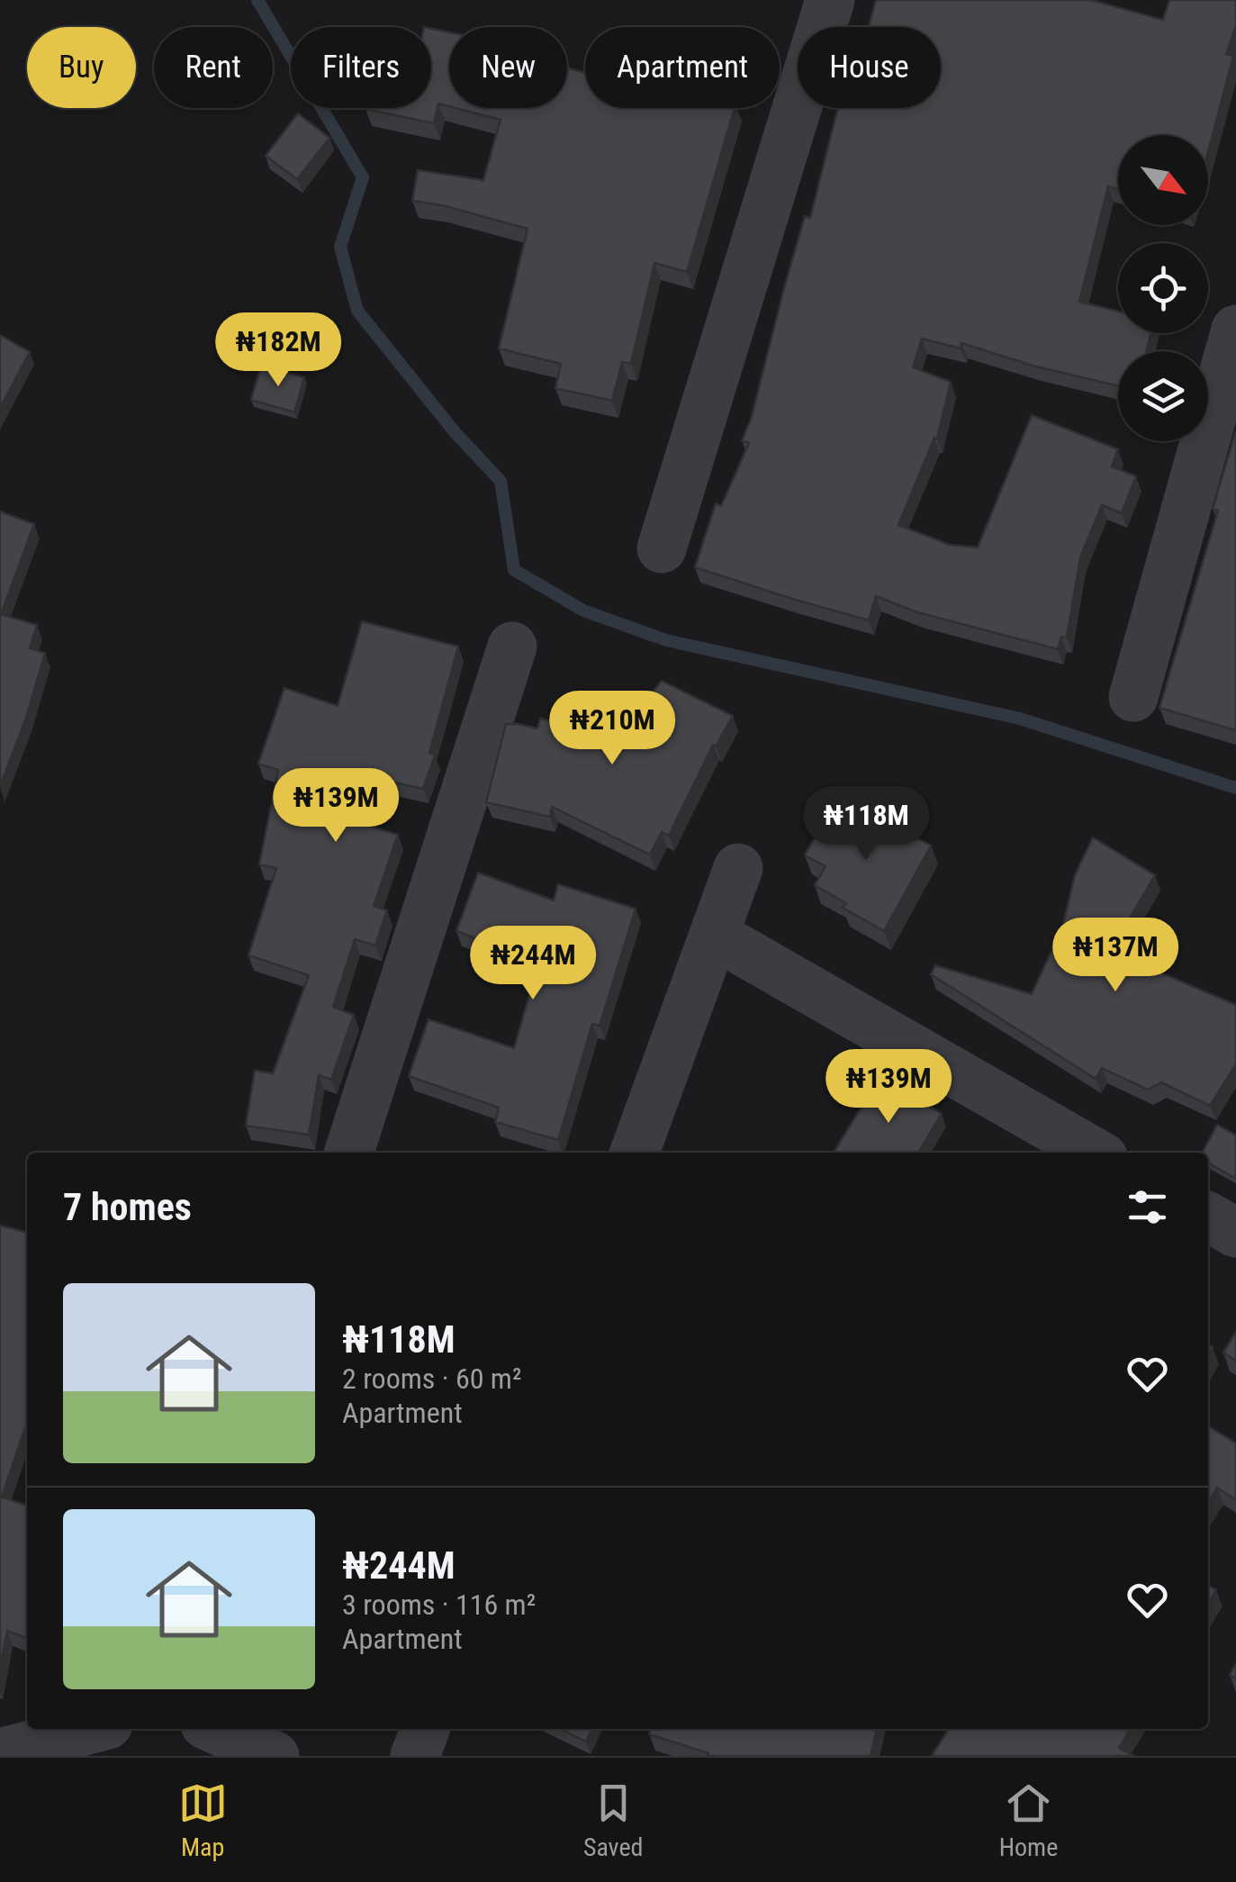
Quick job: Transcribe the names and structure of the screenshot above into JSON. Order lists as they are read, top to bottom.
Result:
{
  "north": "bottom right",
  "page": {
    "chip": [
      "Buy",
      "Rent",
      "Filters",
      "New",
      "Apartment",
      "House"
    ],
    "price": [
      "₦182M",
      "₦210M",
      "₦139M",
      "₦118M",
      "₦137M",
      "₦244M",
      "₦139M"
    ],
    "heading": "7 homes",
    "list": [
      {
        "name": "₦118M",
        "note": "2 rooms · 60 m² · Apartment"
      },
      {
        "name": "₦244M",
        "note": "3 rooms · 116 m² · Apartment"
      }
    ],
    "tabs": ["Map", "Saved", "Home"]
  }
}
